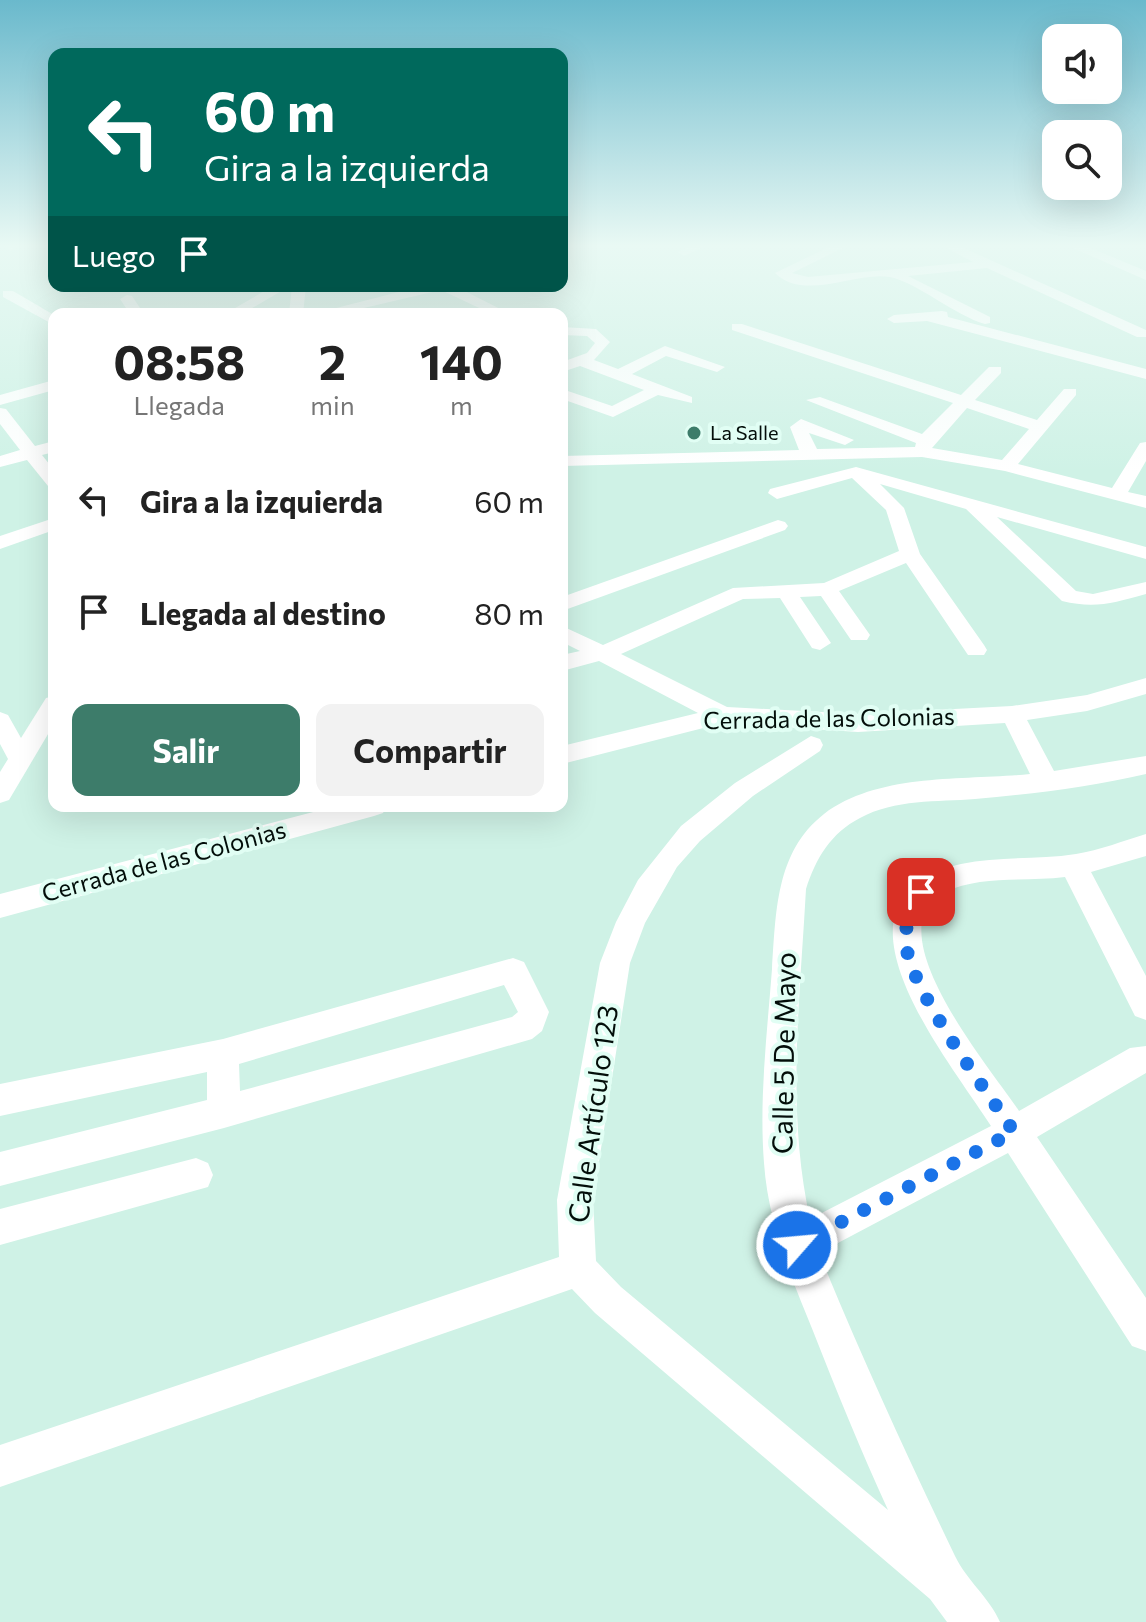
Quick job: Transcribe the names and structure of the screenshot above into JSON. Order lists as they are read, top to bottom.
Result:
{
  "streets": {
    "street": ["Cerrada de las Colonias", "Calle 5 De Mayo", "Calle Artículo 123"]
  },
  "places": ["La Salle"],
  "page": {
    "turn": ["60 m", "Gira a la izquierda"],
    "then": "Luego",
    "eta": [
      "08:58",
      "Llegada",
      "2",
      "min",
      "140",
      "m"
    ],
    "list": [
      {
        "name": "Gira a la izquierda",
        "value": "60 m"
      },
      {
        "name": "Llegada al destino",
        "value": "80 m"
      }
    ],
    "buttons": ["Salir", "Compartir"]
  }
}
